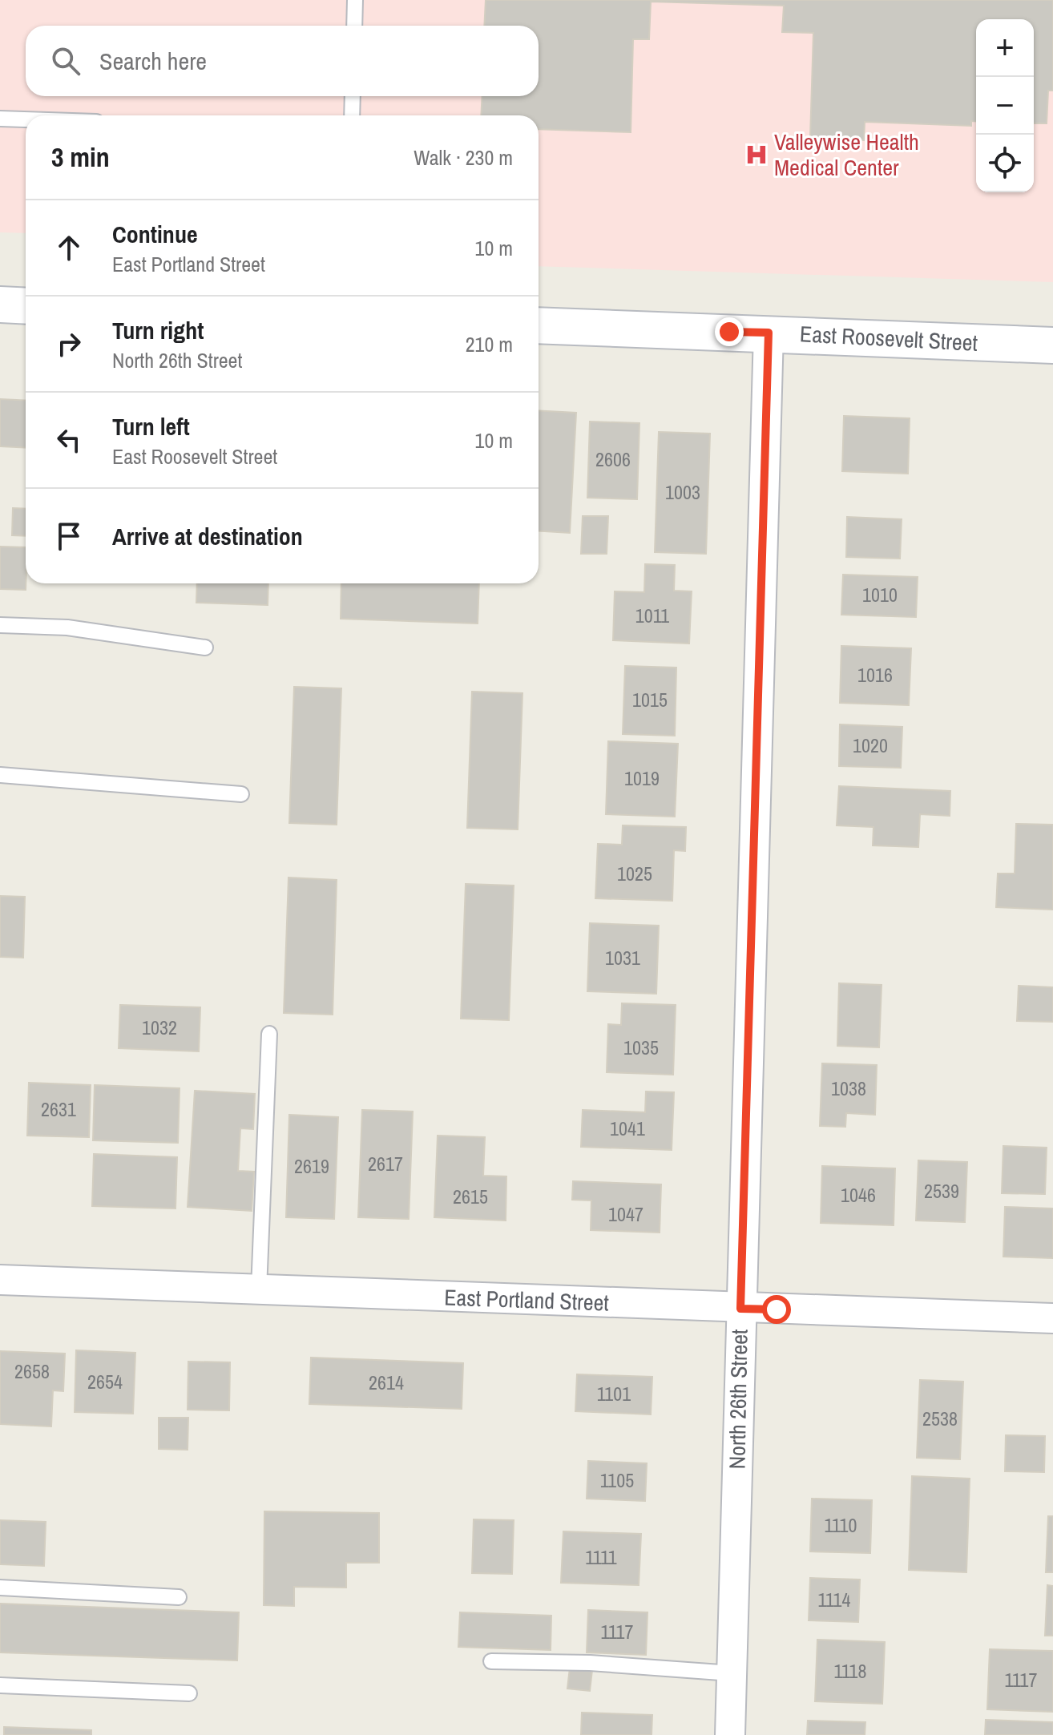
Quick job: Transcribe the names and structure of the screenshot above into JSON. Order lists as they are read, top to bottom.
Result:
{
  "streets": {
    "street": ["East Roosevelt Street", "East Portland Street", "North 26th Street"]
  },
  "crossings": [
    ["East Roosevelt Street", "North 26th Street"],
    ["East Portland Street", "North 26th Street"]
  ],
  "places": {
    "hospital": ["Valleywise Health Medical Center"]
  },
  "house_numbers": [
    "2606",
    "1003",
    "1010",
    "1011",
    "1016",
    "1015",
    "1020",
    "1019",
    "1025",
    "1031",
    "1032",
    "1035",
    "1038",
    "2631",
    "1041",
    "2617",
    "2619",
    "2539",
    "1046",
    "2615",
    "1047",
    "2658",
    "2654",
    "2614",
    "1101",
    "2538",
    "1105",
    "1110",
    "1111",
    "1114",
    "1117",
    "1118",
    "1117"
  ],
  "page": {
    "map_buttons": ["+", "−"],
    "search": "Search here",
    "heading": ["3 min", "Walk · 230 m"],
    "list": [
      ["Continue", "East Portland Street", "10 m"],
      ["Turn right", "North 26th Street", "210 m"],
      ["Turn left", "East Roosevelt Street", "10 m"],
      "Arrive at destination"
    ]
  }
}
